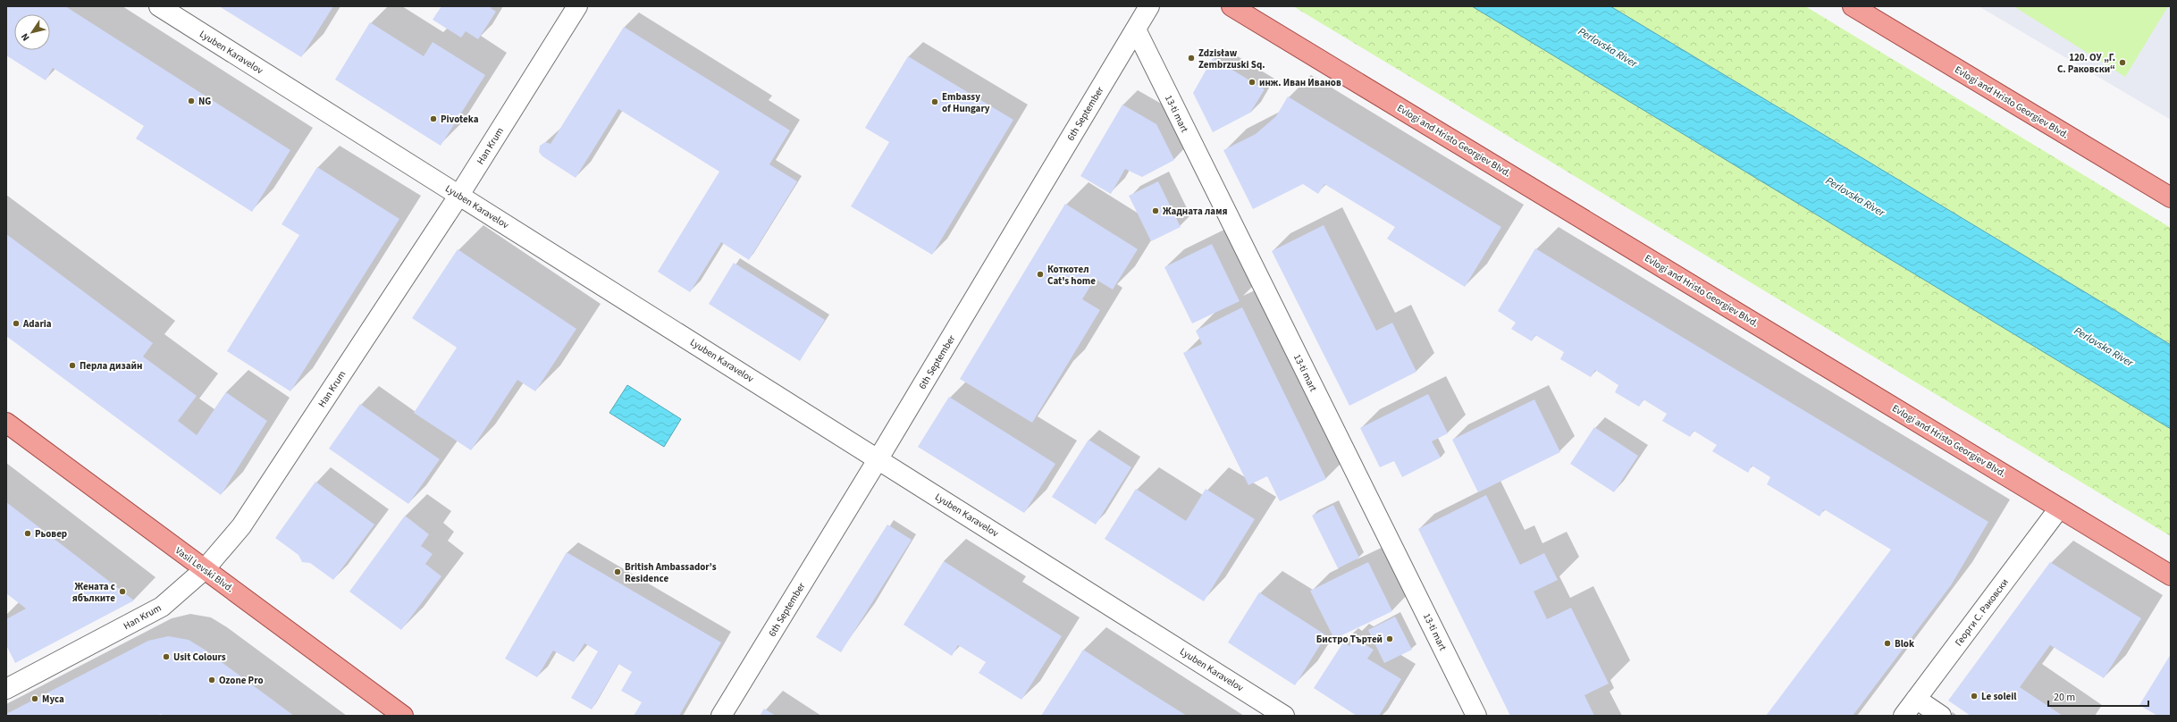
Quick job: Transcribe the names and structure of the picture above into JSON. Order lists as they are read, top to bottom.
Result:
{
  "streets": {
    "main road": ["Evlogi and Hristo Georgiev Blvd.", "Vasil Levski Blvd."],
    "street": [
      "Lyuben Karavelov",
      "6th September",
      "13-ti mart",
      "Han Krum",
      "Георги С. Раковски"
    ]
  },
  "crossings": [
    ["Lyuben Karavelov", "6th September"],
    ["Lyuben Karavelov", "Han Krum"],
    ["Evlogi and Hristo Georgiev Blvd.", "Георги С. Раковски"],
    ["6th September", "13-ti mart"],
    ["Han Krum", "Vasil Levski Blvd."]
  ],
  "water": ["Perlovska River"],
  "places": [
    "Zdzisław Zembrzuski Sq.",
    "120. ОУ „Г. С. Раковски“",
    "инж. Иван Иванов",
    "NG",
    "Embassy of Hungary",
    "Pivoteka",
    "Жадната ламя",
    "Коткотел Cat's home",
    "Adaria",
    "Перла дизайн",
    "Рьовер",
    "British Ambassador’s Residence",
    "Жената с ябълките",
    "Бистро Търтей",
    "Blok",
    "Usit Colours",
    "Ozone Pro",
    "Le soleil",
    "Муса"
  ],
  "scale_bar": "20 m",
  "north": "bottom left"
}
